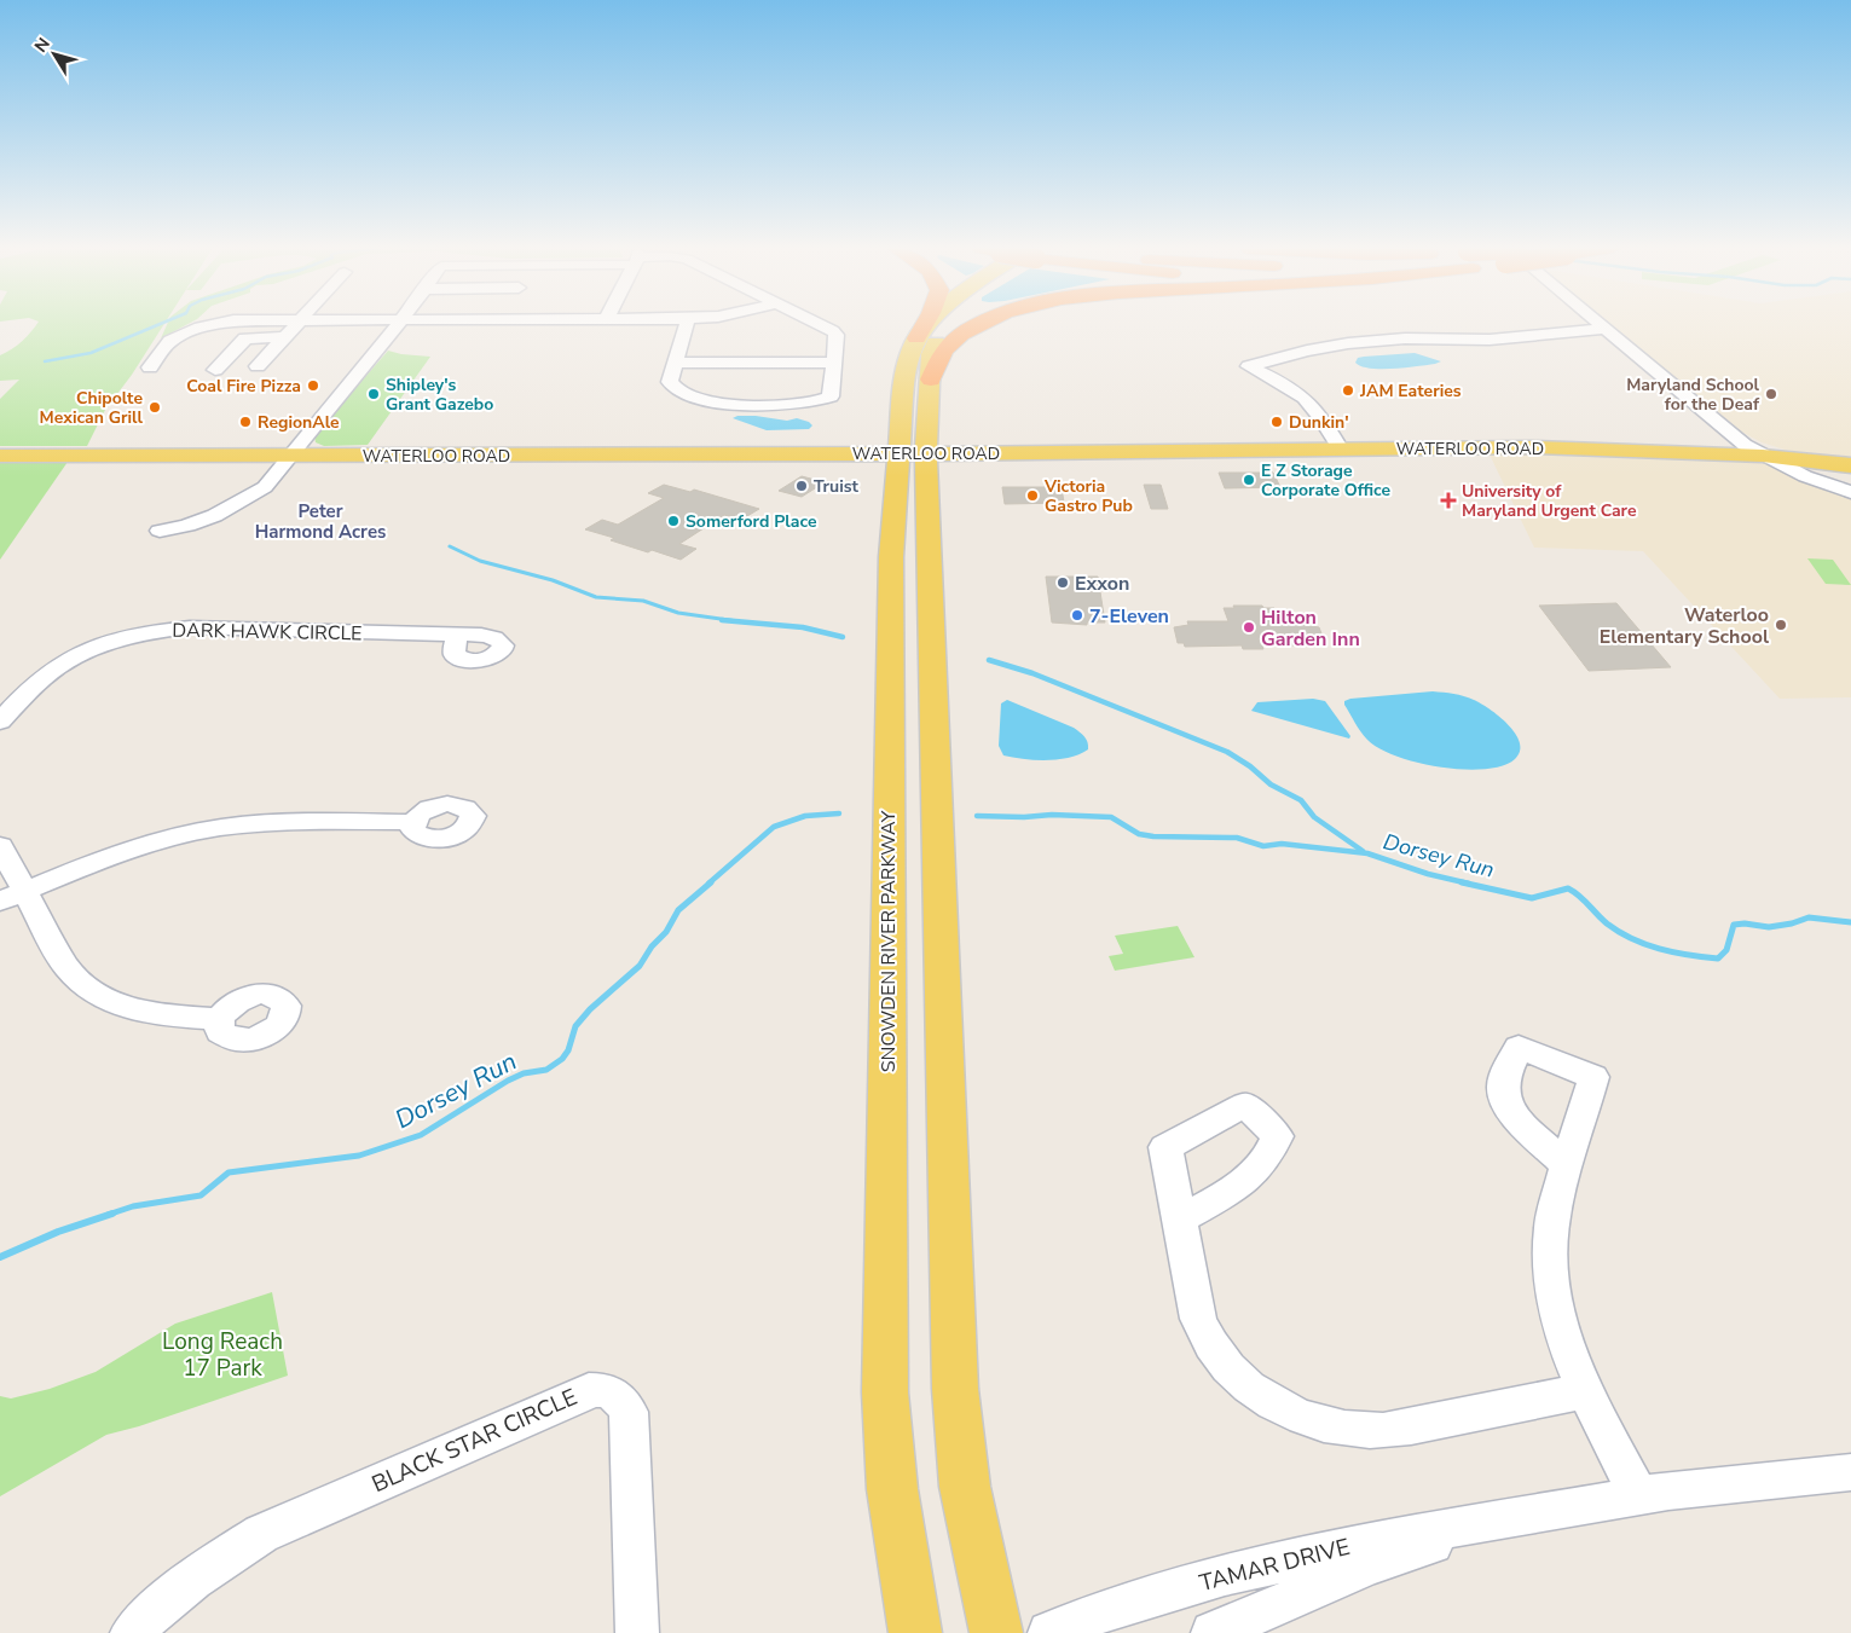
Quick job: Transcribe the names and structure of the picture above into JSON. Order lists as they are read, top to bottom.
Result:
{
  "streets": {
    "main road": ["WATERLOO ROAD", "SNOWDEN RIVER PARKWAY"],
    "street": ["DARK HAWK CIRCLE", "BLACK STAR CIRCLE", "TAMAR DRIVE"]
  },
  "crossings": [
    ["WATERLOO ROAD", "SNOWDEN RIVER PARKWAY"]
  ],
  "districts": ["Peter Harmond Acres"],
  "water": ["Dorsey Run"],
  "parks": ["Long Reach 17 Park"],
  "places": {
    "other": [
      "Coal Fire Pizza",
      "JAM Eateries",
      "Shipley's Grant Gazebo",
      "Maryland School for the Deaf",
      "Chipolte Mexican Grill",
      "RegionAle",
      "Dunkin'",
      "E Z Storage Corporate Office",
      "Truist",
      "Victoria Gastro Pub",
      "Somerford Place",
      "Exxon",
      "7-Eleven",
      "Waterloo Elementary School",
      "Hilton Garden Inn"
    ],
    "health": ["University of Maryland Urgent Care"]
  },
  "north": "top left"
}
